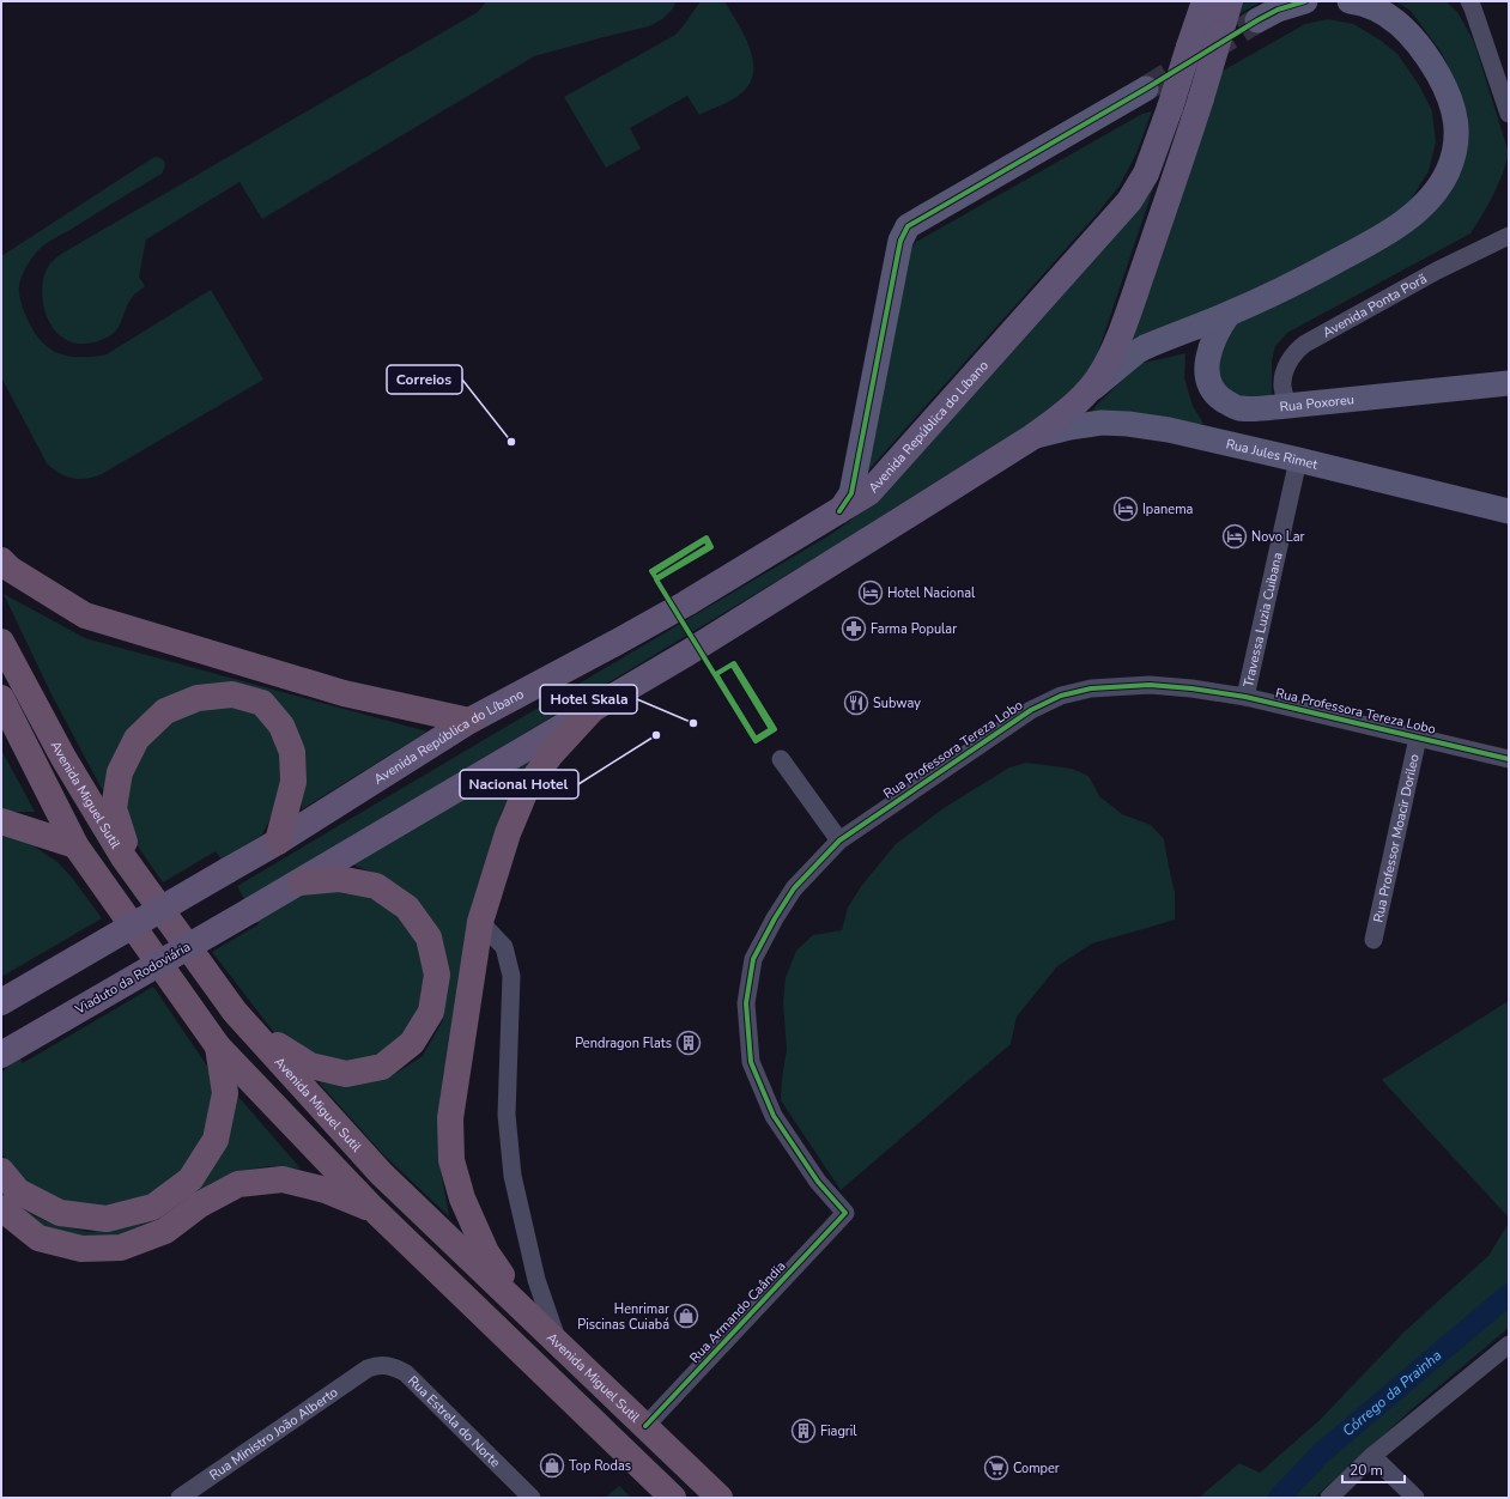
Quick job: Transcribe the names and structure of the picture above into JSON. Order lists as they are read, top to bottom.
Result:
{
  "streets": {
    "highway": ["Avenida Miguel Sutil"],
    "main road": ["Avenida República do Líbano", "Viaduto da Rodoviária"],
    "street": [
      "Avenida Ponta Porã",
      "Rua Poxoreu",
      "Rua Jules Rimet",
      "Travessa Luzia Cuibana",
      "Rua Professora Tereza Lobo",
      "Rua Professor Moacir Dorileo",
      "Rua Armando Caândia",
      "Rua Estrela do Norte",
      "Rua Ministro João Alberto"
    ]
  },
  "crossings": [
    ["Avenida Ponta Porã", "Rua Poxoreu"],
    ["Rua Jules Rimet", "Travessa Luzia Cuibana"],
    ["Travessa Luzia Cuibana", "Rua Professora Tereza Lobo"],
    ["Rua Professora Tereza Lobo", "Rua Professor Moacir Dorileo"],
    ["Rua Professora Tereza Lobo", "Rua Armando Caândia"],
    ["Avenida Miguel Sutil", "Rua Armando Caândia"],
    ["Rua Estrela do Norte", "Rua Ministro João Alberto"]
  ],
  "water": ["Córrego da Prainha"],
  "places": {
    "other": ["Correios", "Hotel Skala", "Nacional Hotel"],
    "hotel": ["Ipanema", "Novo Lar", "Hotel Nacional"],
    "pharmacy": ["Farma Popular"],
    "restaurant": ["Subway"],
    "building": ["Pendragon Flats", "Fiagril"],
    "shop": ["Henrimar Piscinas Cuiabá", "Top Rodas"],
    "supermarket": ["Comper"]
  },
  "scale_bar": "20 m"
}
